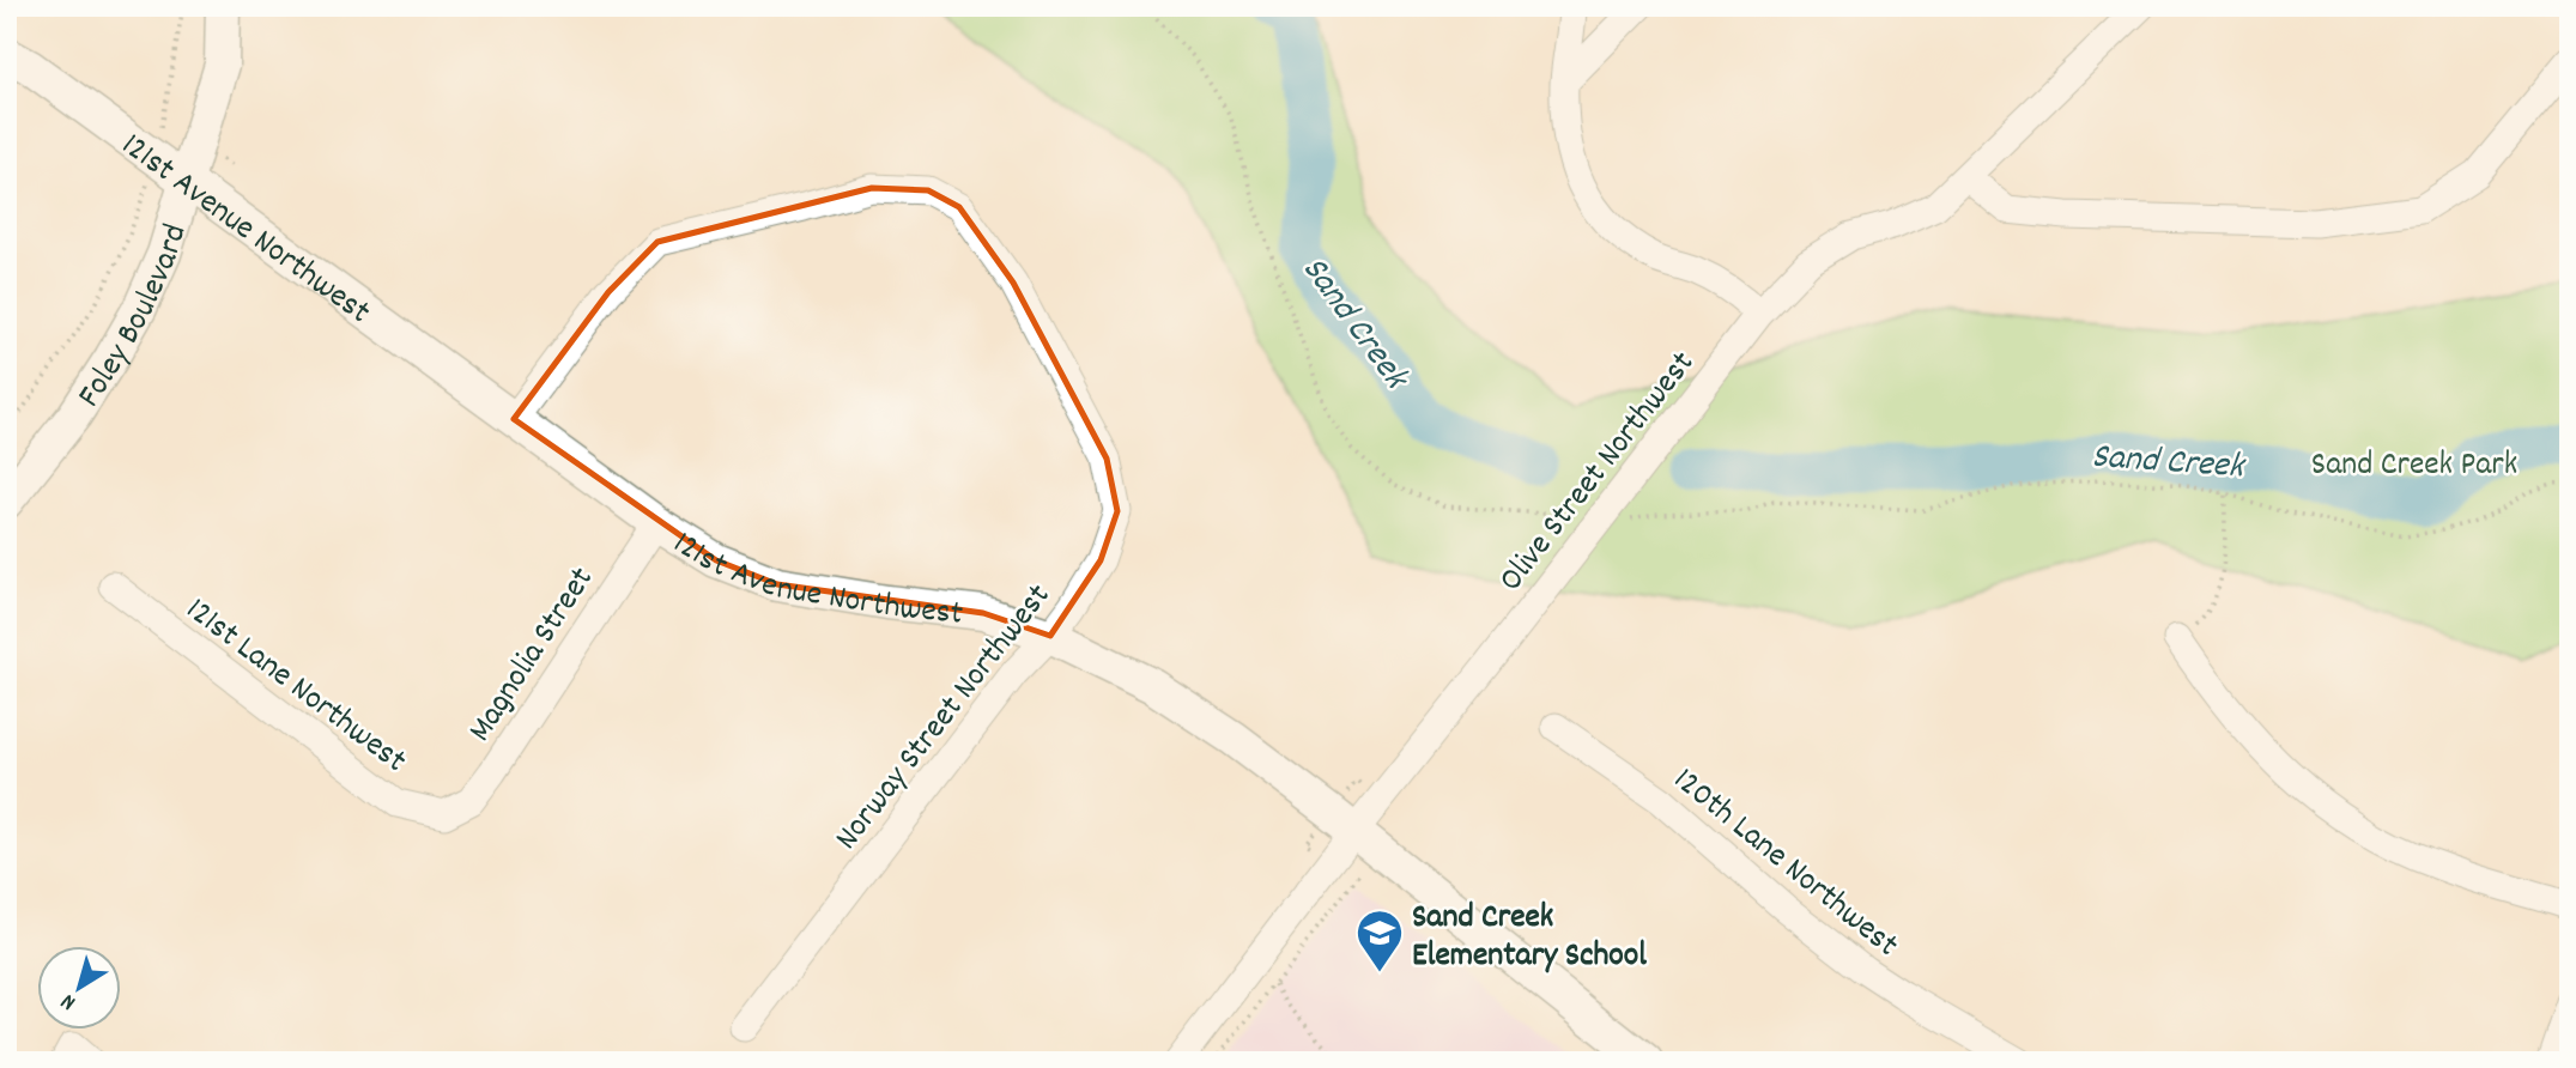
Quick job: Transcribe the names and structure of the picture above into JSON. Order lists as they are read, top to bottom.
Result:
{
  "streets": {
    "street": [
      "121st Avenue Northwest",
      "Foley Boulevard",
      "Olive Street Northwest",
      "Magnolia Street",
      "121st Lane Northwest",
      "Norway Street Northwest",
      "120th Lane Northwest"
    ]
  },
  "crossings": [
    ["121st Avenue Northwest", "Foley Boulevard"],
    ["121st Avenue Northwest", "Olive Street Northwest"],
    ["121st Avenue Northwest", "Magnolia Street"],
    ["121st Avenue Northwest", "Norway Street Northwest"],
    ["Magnolia Street", "121st Lane Northwest"]
  ],
  "water": ["Sand Creek"],
  "parks": ["Sand Creek Park"],
  "places": {
    "school or university": ["Sand Creek Elementary School"]
  },
  "north": "bottom left"
}
